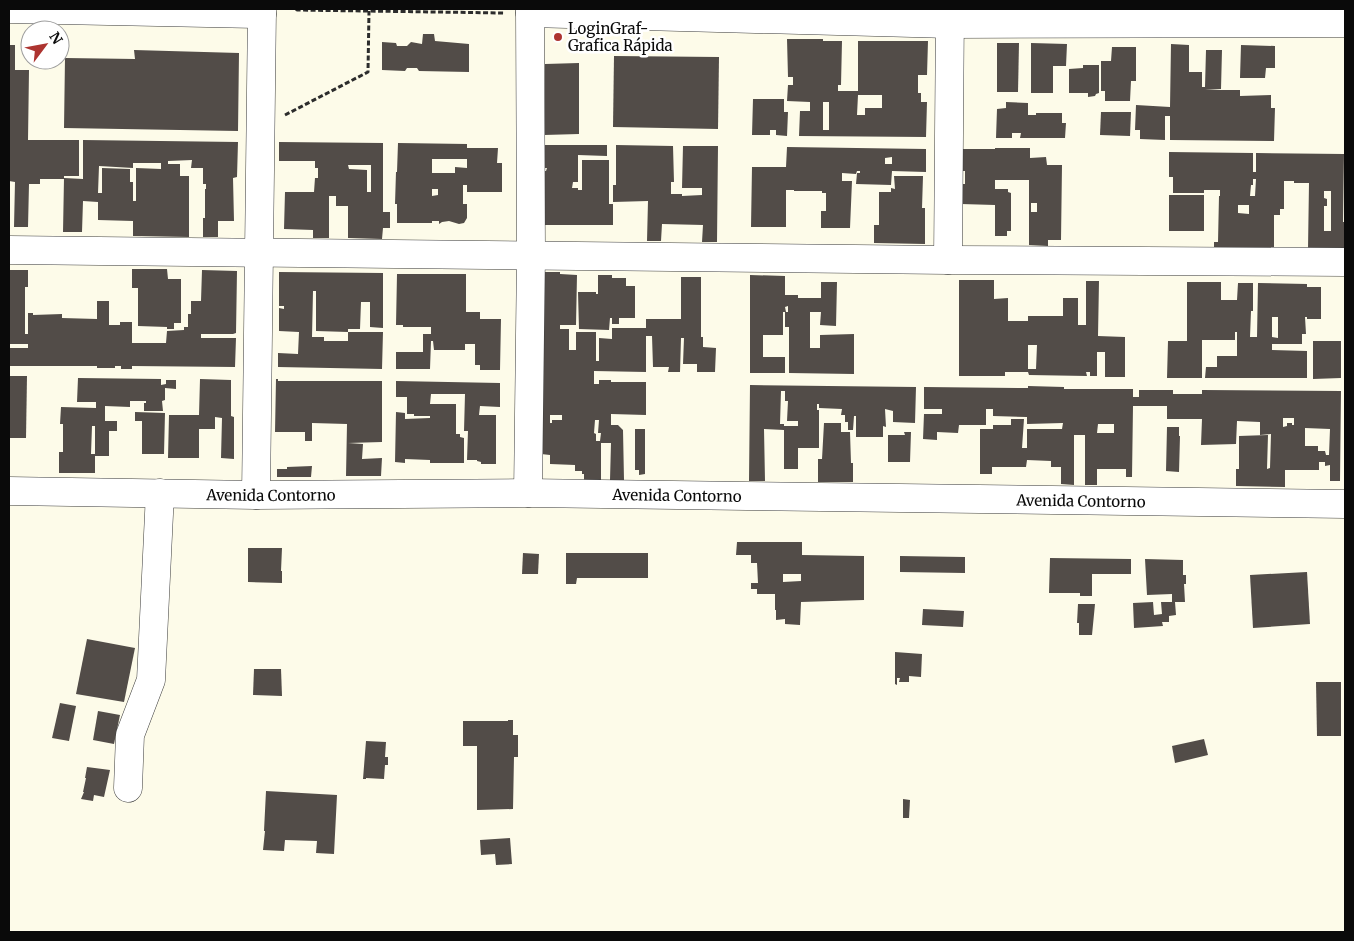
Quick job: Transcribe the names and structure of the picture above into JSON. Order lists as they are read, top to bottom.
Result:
{
  "streets": {
    "street": ["Avenida Contorno"]
  },
  "places": ["LoginGraf- Grafica Rápida"],
  "north": "top right"
}
